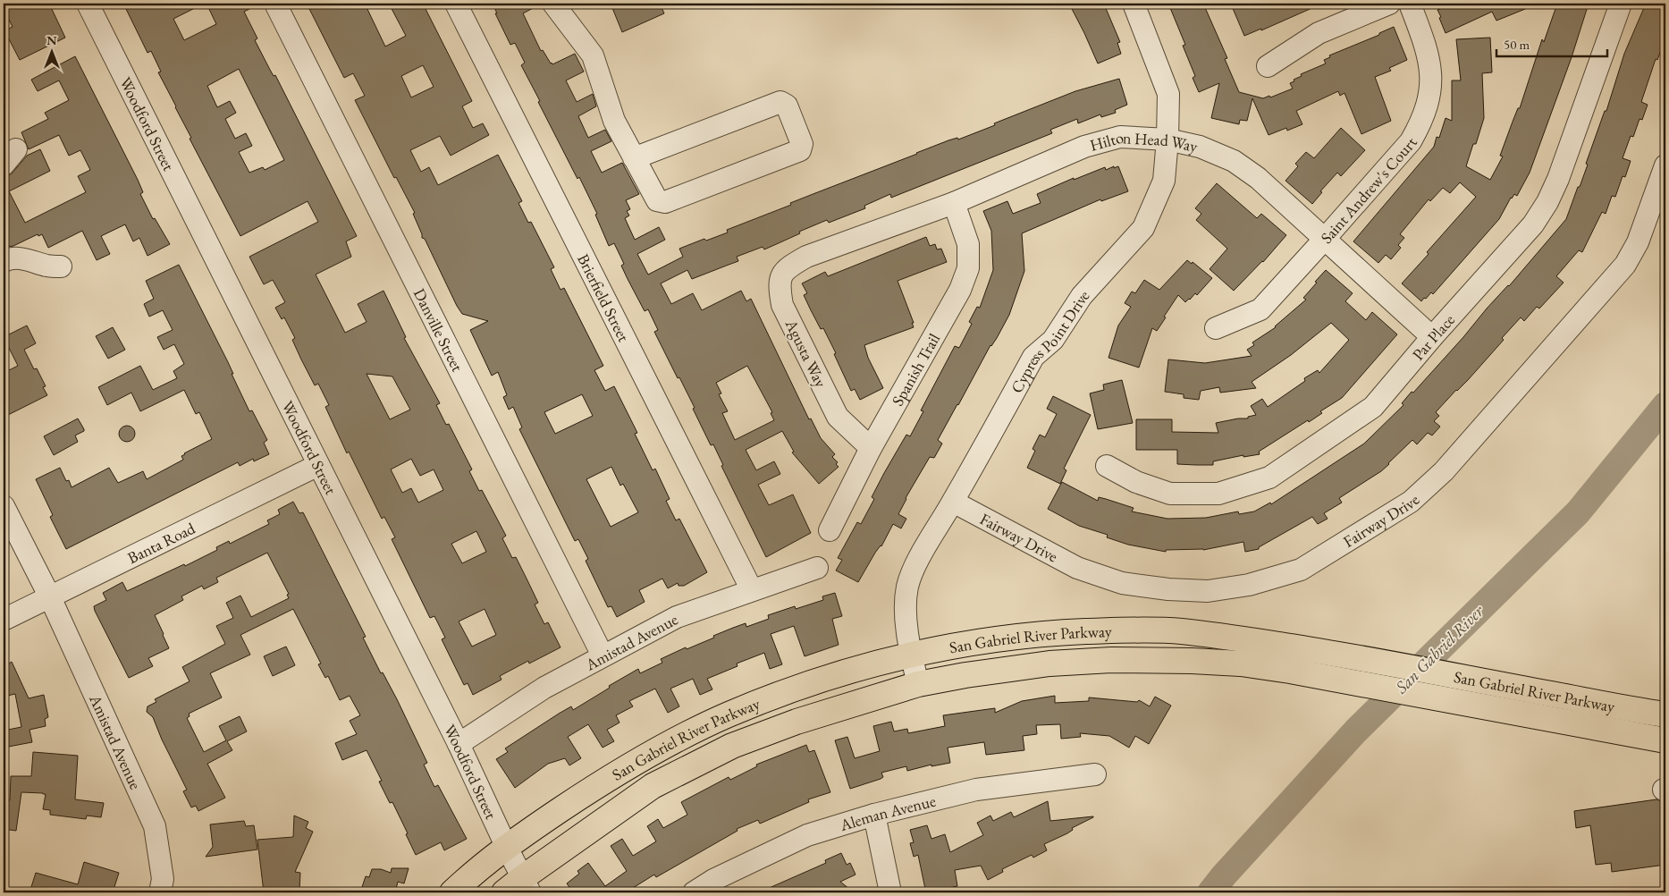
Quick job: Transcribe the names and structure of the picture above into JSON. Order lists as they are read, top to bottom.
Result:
{
  "streets": {
    "main road": ["San Gabriel River Parkway"],
    "street": [
      "Woodford Street",
      "Hilton Head Way",
      "Saint Andrew's Court",
      "Brierfield Street",
      "Danville Street",
      "Par Place",
      "Cypress Point Drive",
      "Agusta Way",
      "Spanish Trail",
      "Fairway Drive",
      "Banta Road",
      "Amistad Avenue",
      "Aleman Avenue"
    ]
  },
  "crossings": [
    ["Woodford Street", "Banta Road"],
    ["Woodford Street", "San Gabriel River Parkway"],
    ["Woodford Street", "Amistad Avenue"],
    ["Hilton Head Way", "Saint Andrew's Court"],
    ["Hilton Head Way", "Par Place"],
    ["Hilton Head Way", "Cypress Point Drive"],
    ["Hilton Head Way", "Agusta Way"],
    ["Hilton Head Way", "Spanish Trail"],
    ["Brierfield Street", "Amistad Avenue"],
    ["Danville Street", "Amistad Avenue"],
    ["Cypress Point Drive", "Fairway Drive"],
    ["Cypress Point Drive", "San Gabriel River Parkway"],
    ["Agusta Way", "Spanish Trail"],
    ["Banta Road", "Amistad Avenue"]
  ],
  "water": ["San Gabriel River"],
  "scale_bar": "50 m",
  "north": "top"
}
